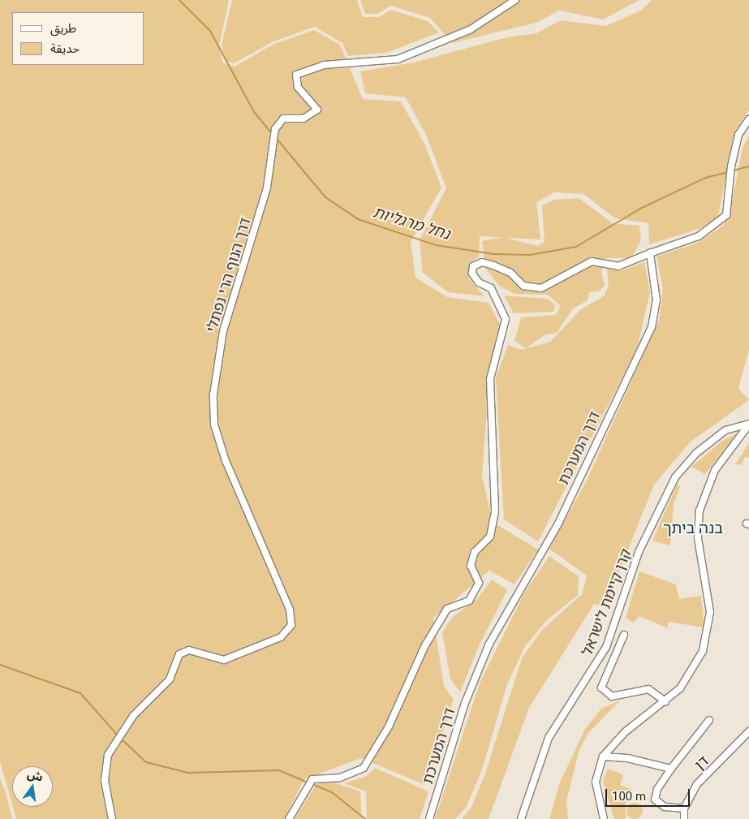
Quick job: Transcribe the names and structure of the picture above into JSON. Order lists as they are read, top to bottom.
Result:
{
  "streets": {
    "street": [
      "דרך הנוף הרי נפתלי",
      "דרך המערכת",
      "קרן קיימת לישראל",
      "דן"
    ]
  },
  "districts": ["בנה ביתך"],
  "water": ["נחל מרגליות"],
  "legend": ["طريق", "حديقة"],
  "scale_bar": "100 m",
  "north": "top"
}
